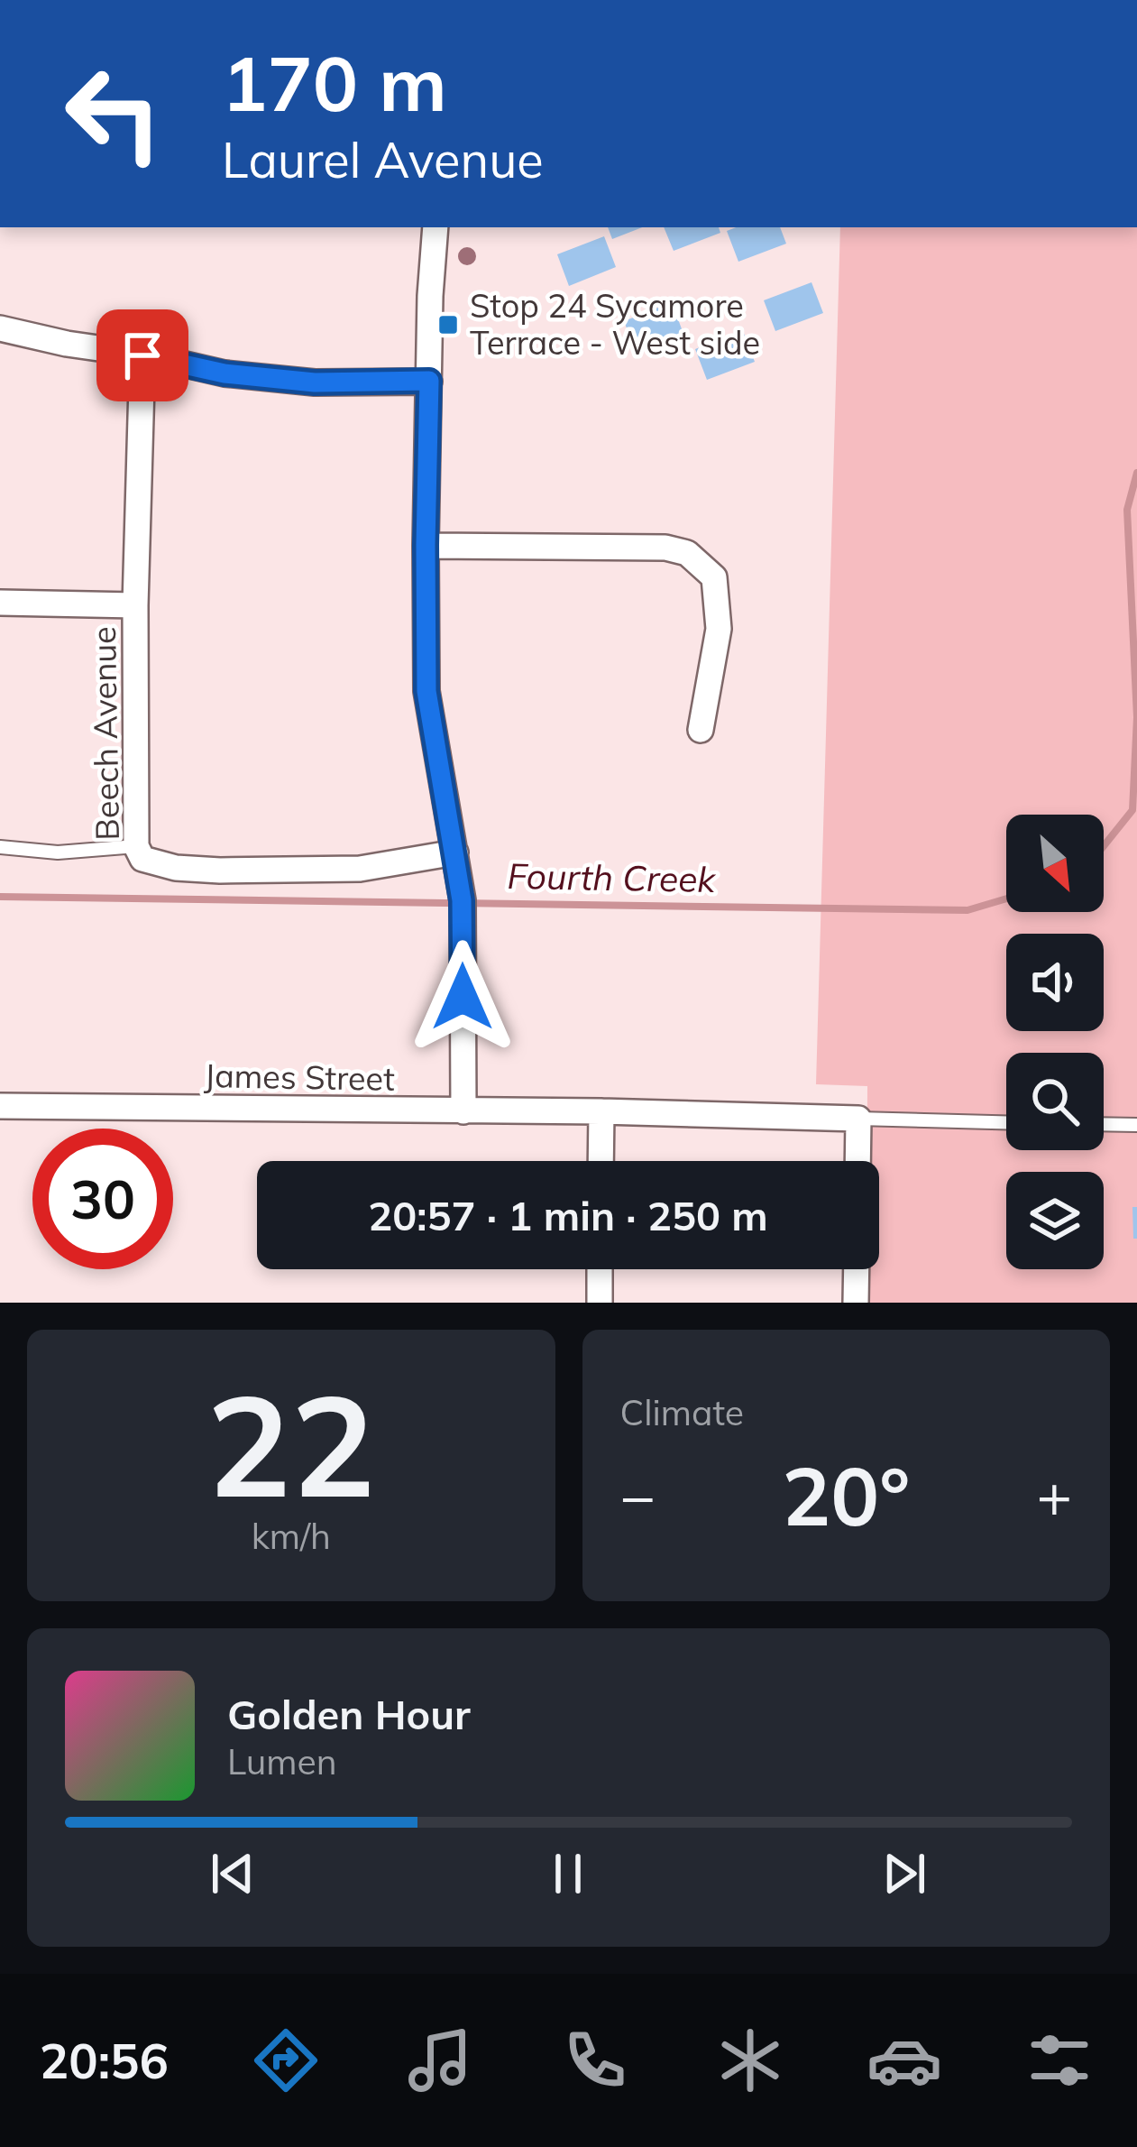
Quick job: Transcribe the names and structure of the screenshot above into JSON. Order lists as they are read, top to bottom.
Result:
{
  "streets": {
    "street": ["Beech Avenue", "James Street"]
  },
  "water": ["Fourth Creek"],
  "places": {
    "transit": ["Stop 24 Sycamore Terrace - West side"]
  },
  "north": "bottom right",
  "page": {
    "turn": ["170 m", "Laurel Avenue"],
    "limit": "30",
    "trip": "20:57 · 1 min · 250 m",
    "tile": [
      ["22", "km/h"],
      "Climate"
    ],
    "heat": ["−", "20°", "+"],
    "song": ["Golden Hour", "Lumen"],
    "tabs": "20:56"
  }
}
